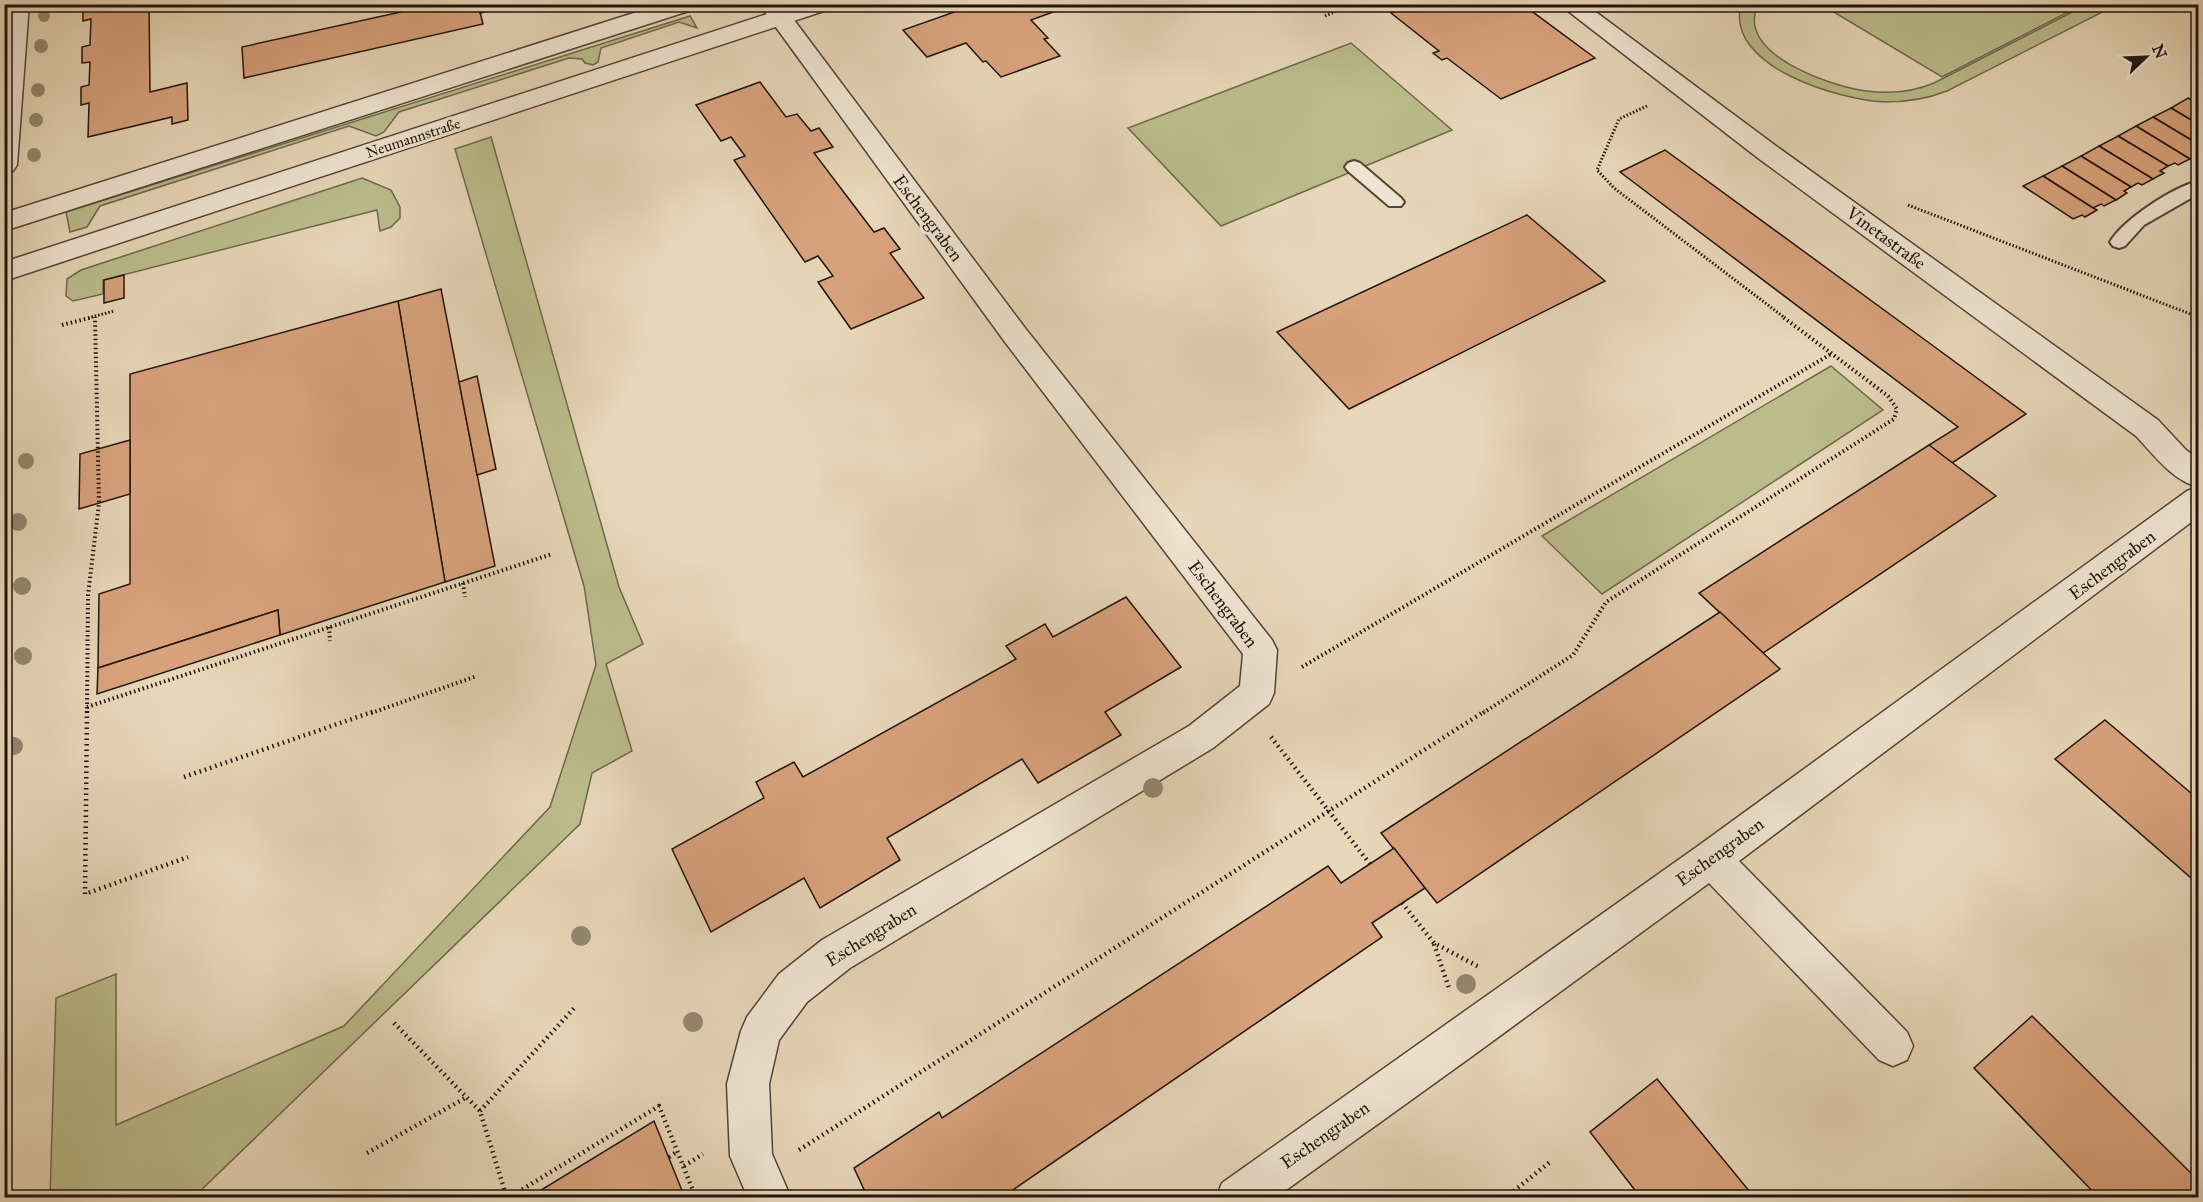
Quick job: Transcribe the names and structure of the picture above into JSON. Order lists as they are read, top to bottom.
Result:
{
  "streets": {
    "street": ["Neumannstraße", "Eschengraben", "Vinetastraße"]
  },
  "crossings": [
    ["Neumannstraße", "Eschengraben"]
  ],
  "north": "top right"
}
